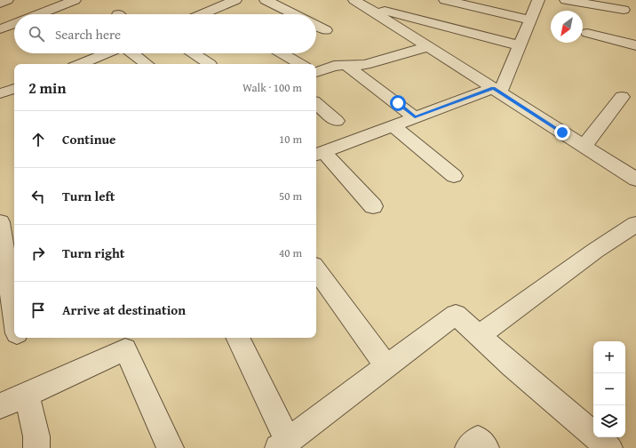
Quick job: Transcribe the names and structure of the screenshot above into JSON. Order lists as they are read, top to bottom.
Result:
{
  "north": "bottom left",
  "page": {
    "search": "Search here",
    "heading": ["2 min", "Walk · 100 m"],
    "list": [
      ["Continue", "10 m"],
      ["Turn left", "50 m"],
      ["Turn right", "40 m"],
      "Arrive at destination"
    ],
    "map_buttons": ["+", "−"]
  }
}
